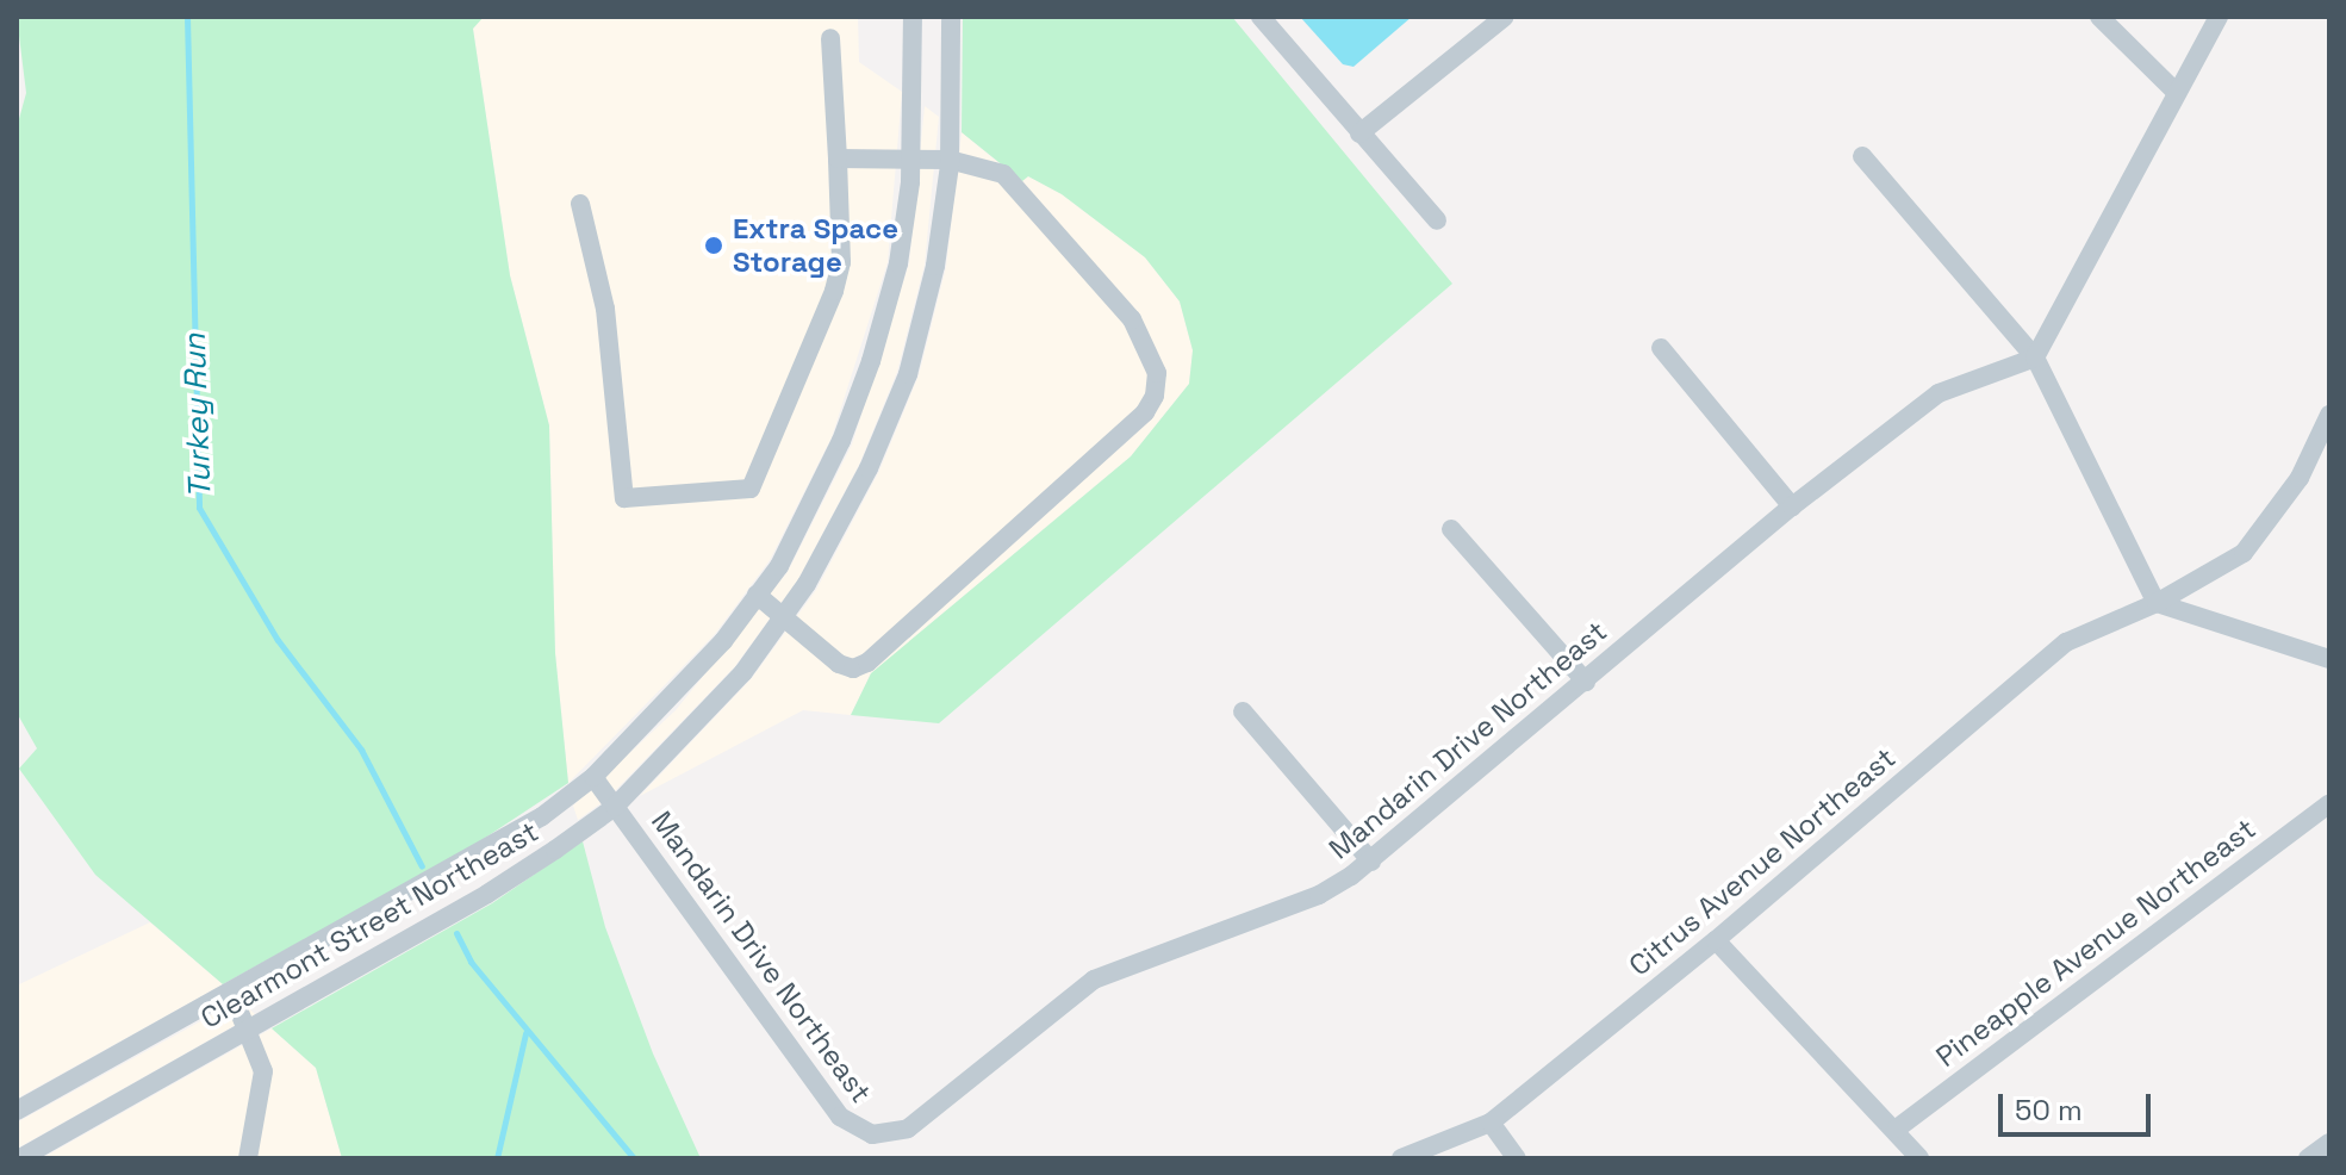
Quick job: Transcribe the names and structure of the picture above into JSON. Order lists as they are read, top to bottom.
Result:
{
  "streets": {
    "street": [
      "Mandarin Drive Northeast",
      "Citrus Avenue Northeast",
      "Clearmont Street Northeast",
      "Pineapple Avenue Northeast"
    ]
  },
  "crossings": [
    ["Mandarin Drive Northeast", "Clearmont Street Northeast"]
  ],
  "water": ["Turkey Run"],
  "places": ["Extra Space Storage"],
  "scale_bar": "50 m"
}
